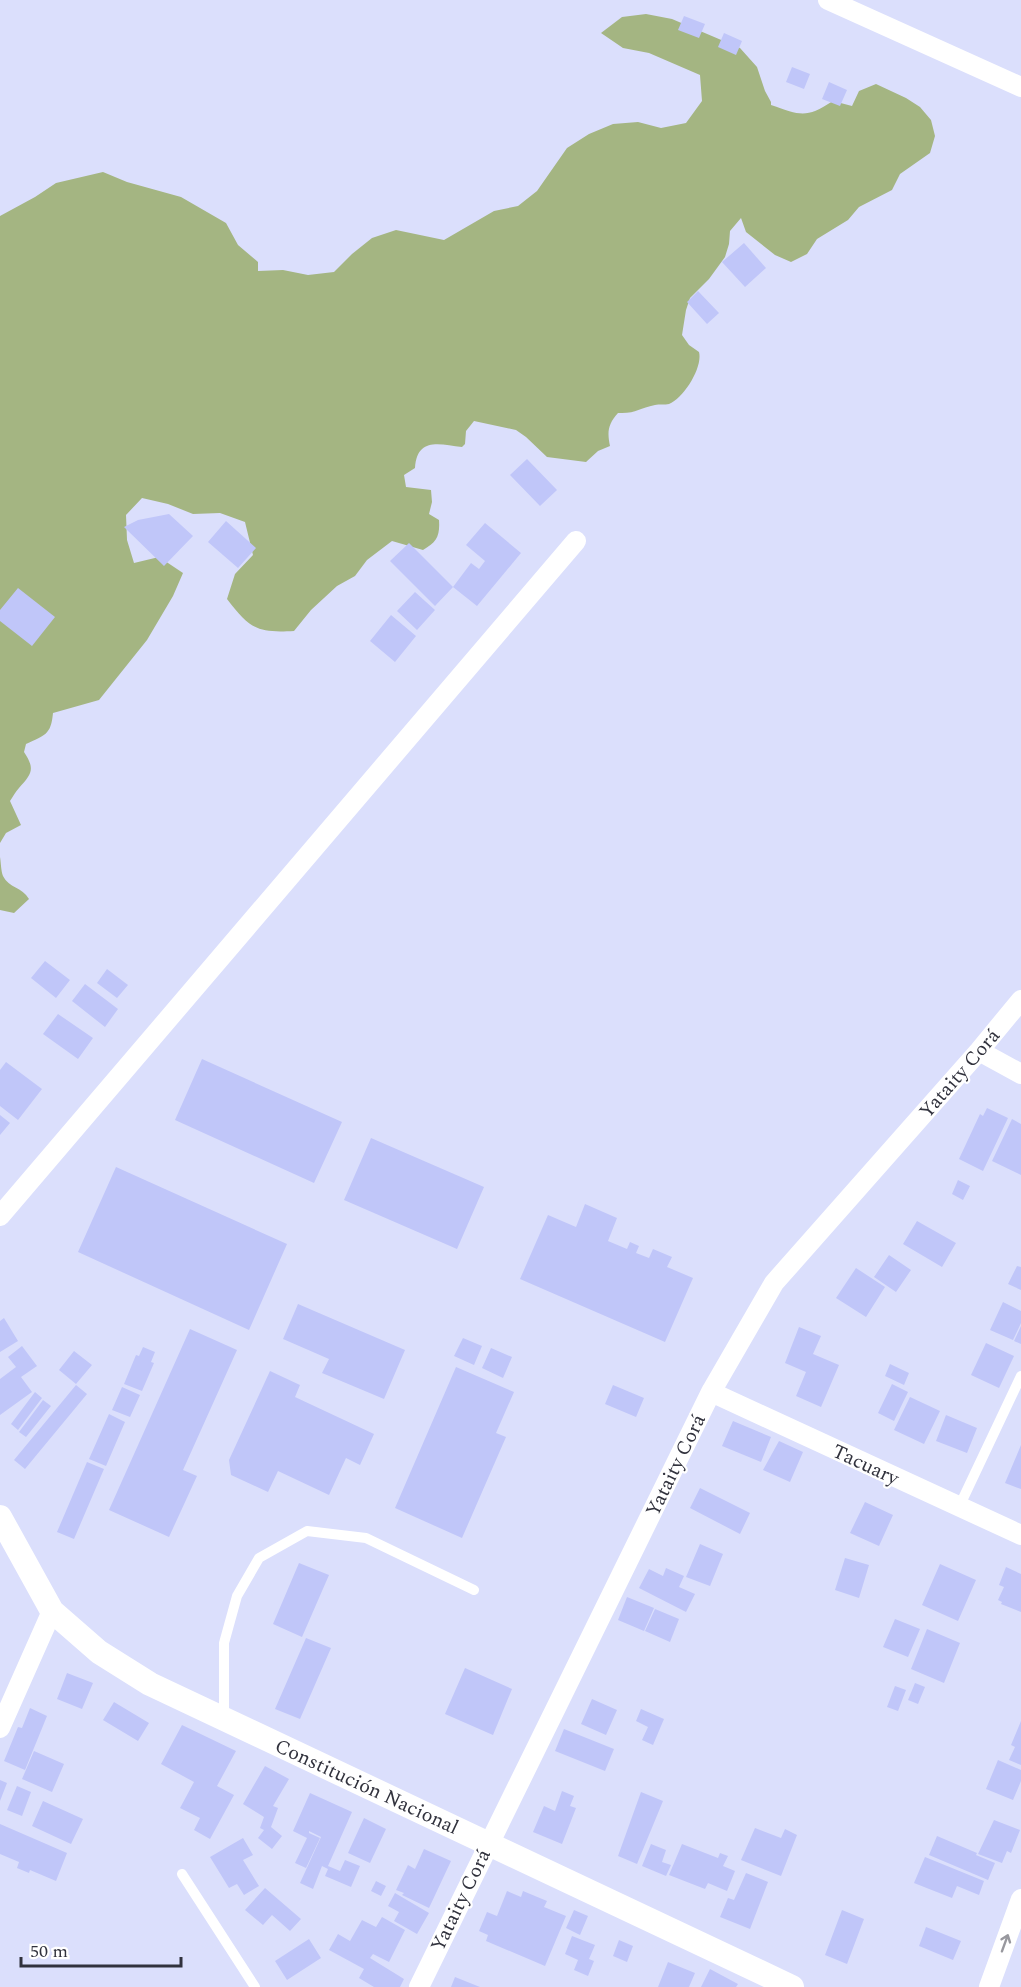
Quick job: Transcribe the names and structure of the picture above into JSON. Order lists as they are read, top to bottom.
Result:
{
  "streets": {
    "street": ["Yataity Corá", "Tacuary", "Constitución Nacional"]
  },
  "crossings": [
    ["Yataity Corá", "Tacuary"],
    ["Yataity Corá", "Constitución Nacional"]
  ],
  "scale_bar": "50 m"
}
